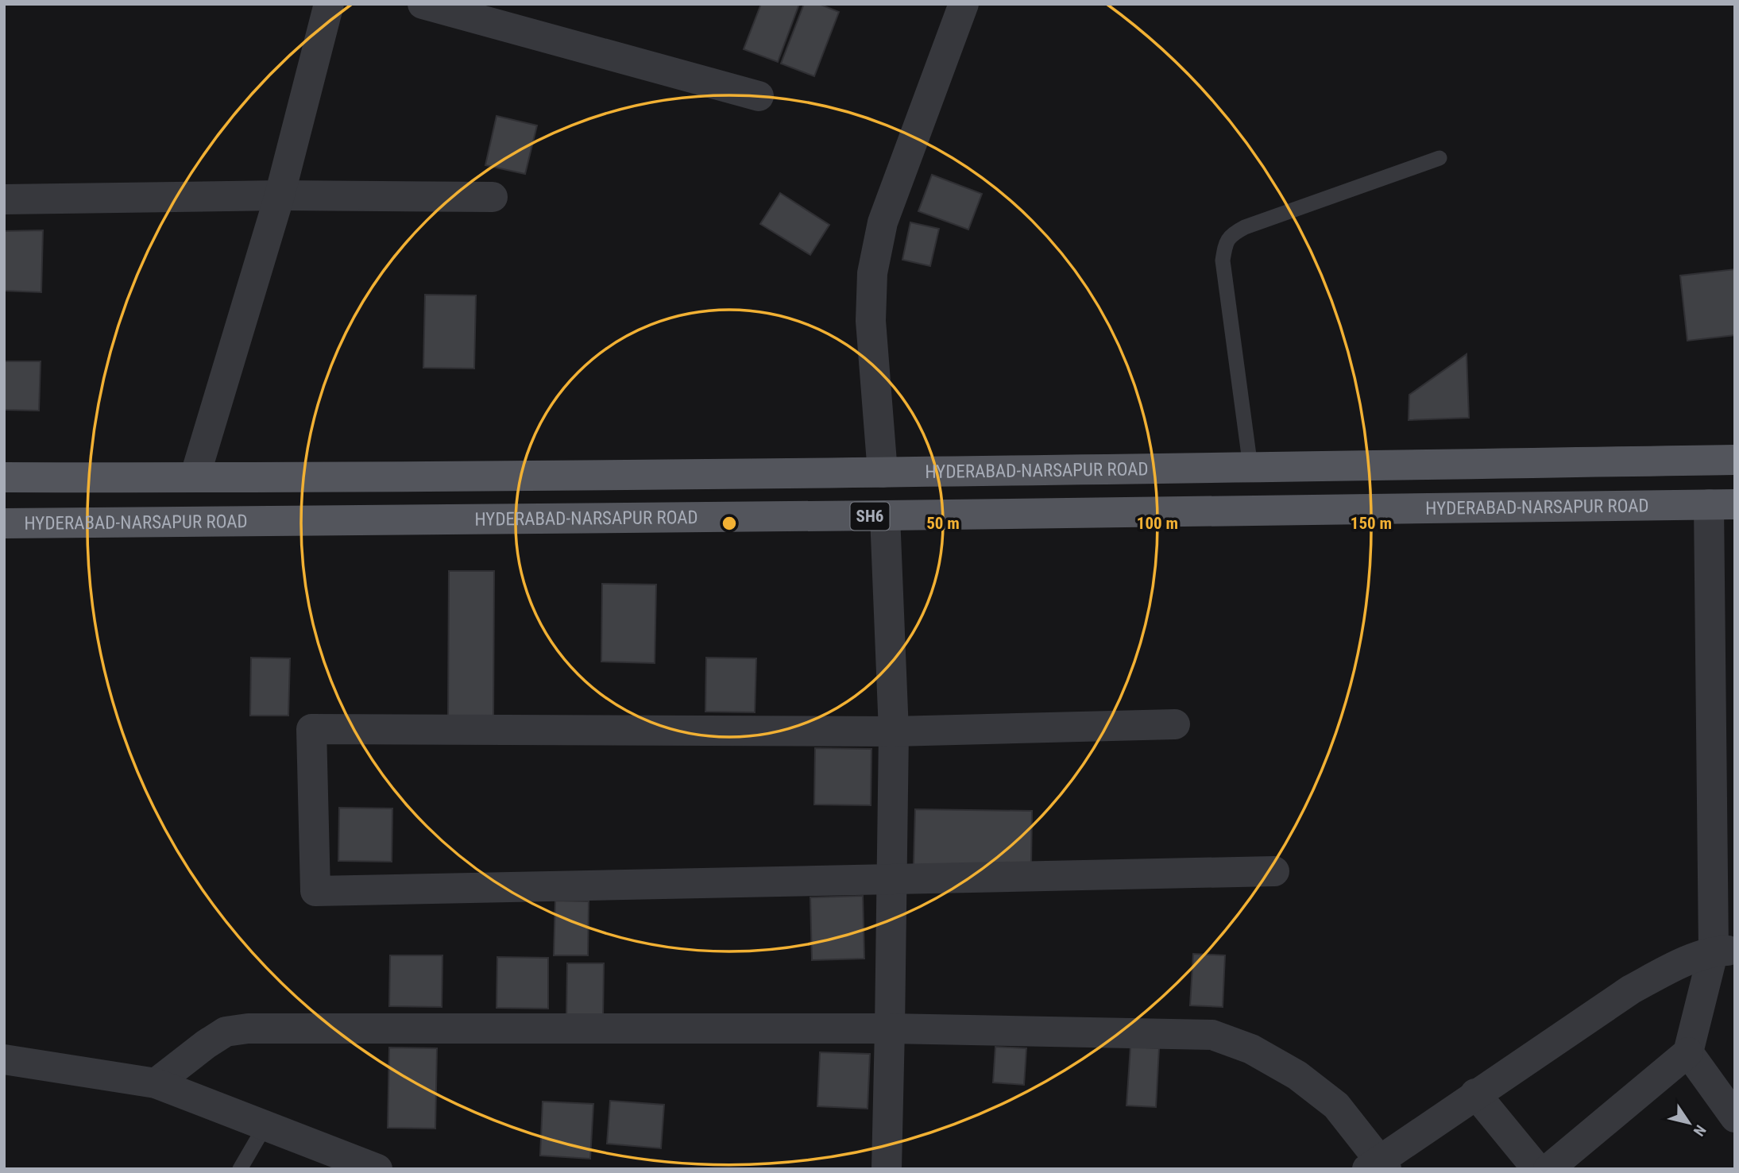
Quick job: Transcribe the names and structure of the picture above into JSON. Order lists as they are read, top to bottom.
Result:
{
  "streets": {
    "main road": ["HYDERABAD-NARSAPUR ROAD", "SH6"]
  },
  "north": "bottom right",
  "rings": ["50 m", "100 m", "150 m"]
}
